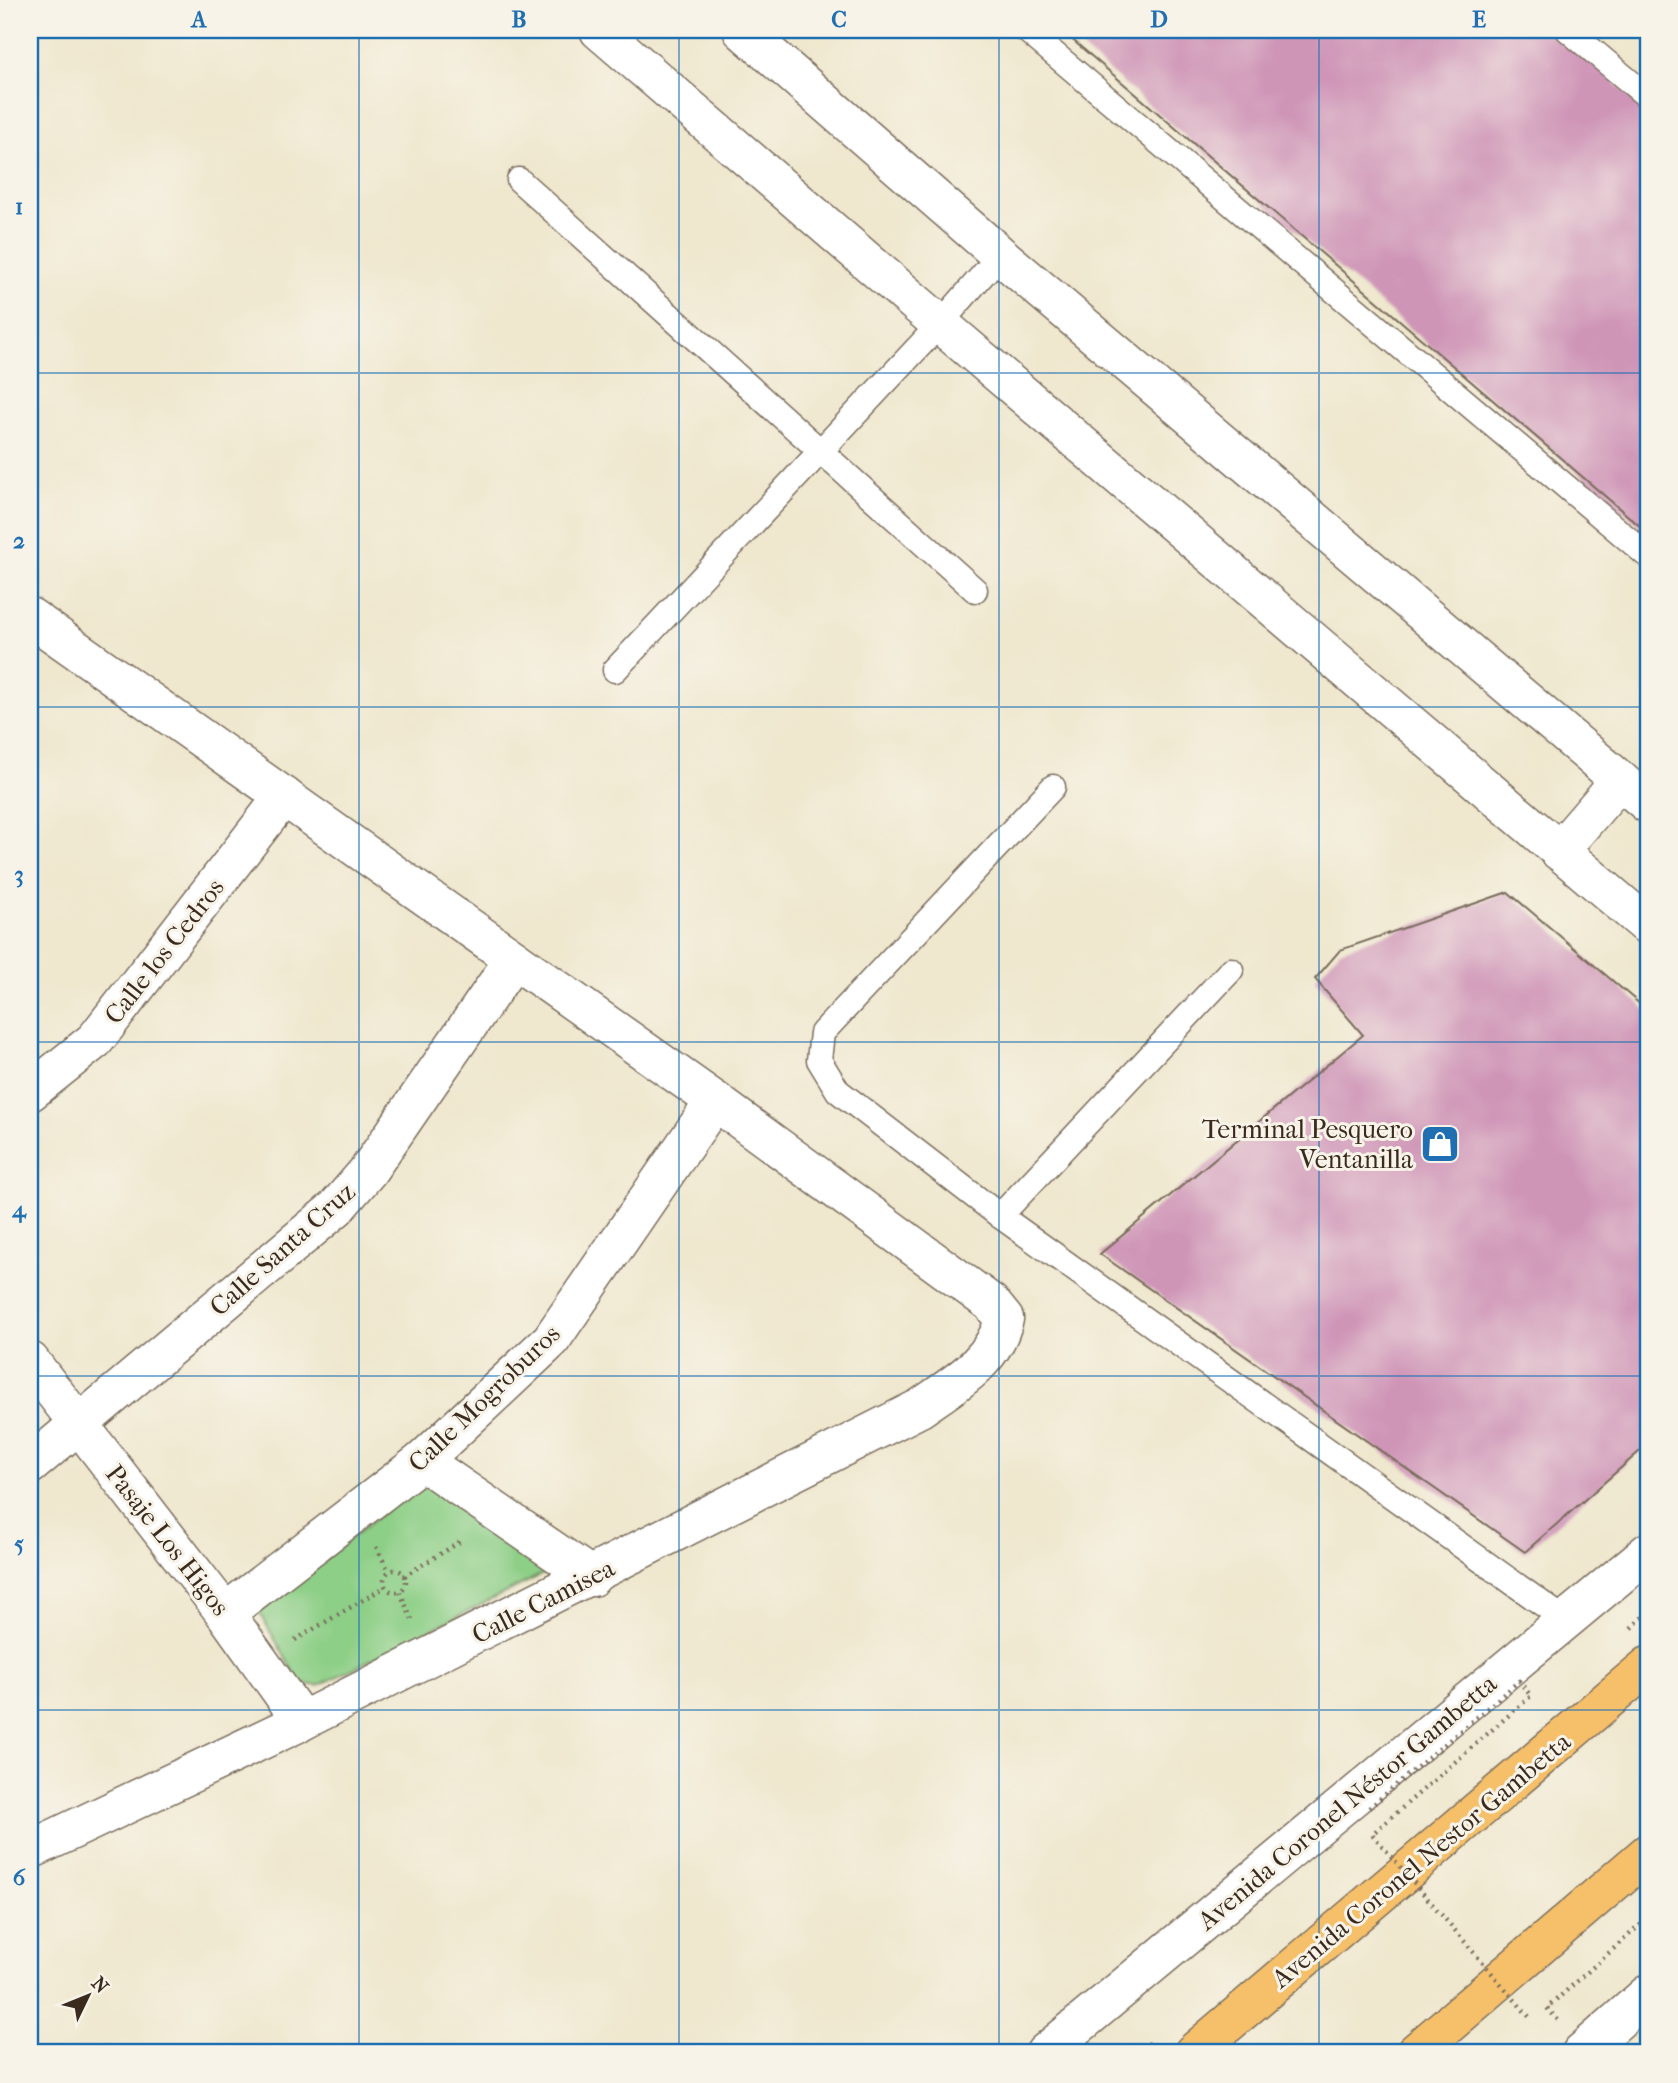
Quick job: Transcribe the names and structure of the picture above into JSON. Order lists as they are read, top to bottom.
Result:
{
  "streets": {
    "highway": ["Avenida Coronel Nestor Gambetta"],
    "street": [
      "Calle los Cedros",
      "Calle Santa Cruz",
      "Calle Mogroburos",
      "Pasaje Los Higos",
      "Calle Camisea",
      "Avenida Coronel Néstor Gambetta"
    ]
  },
  "crossings": [
    ["Calle Santa Cruz", "Pasaje Los Higos"],
    ["Calle Mogroburos", "Pasaje Los Higos"],
    ["Calle Mogroburos", "Calle Camisea"],
    ["Pasaje Los Higos", "Calle Camisea"]
  ],
  "places": {
    "shop": ["Terminal Pesquero Ventanilla"]
  },
  "north": "top right",
  "grid": {
    "columns": [
      "A",
      "B",
      "C",
      "D",
      "E"
    ],
    "rows": [
      "1",
      "2",
      "3",
      "4",
      "5",
      "6"
    ]
  }
}
